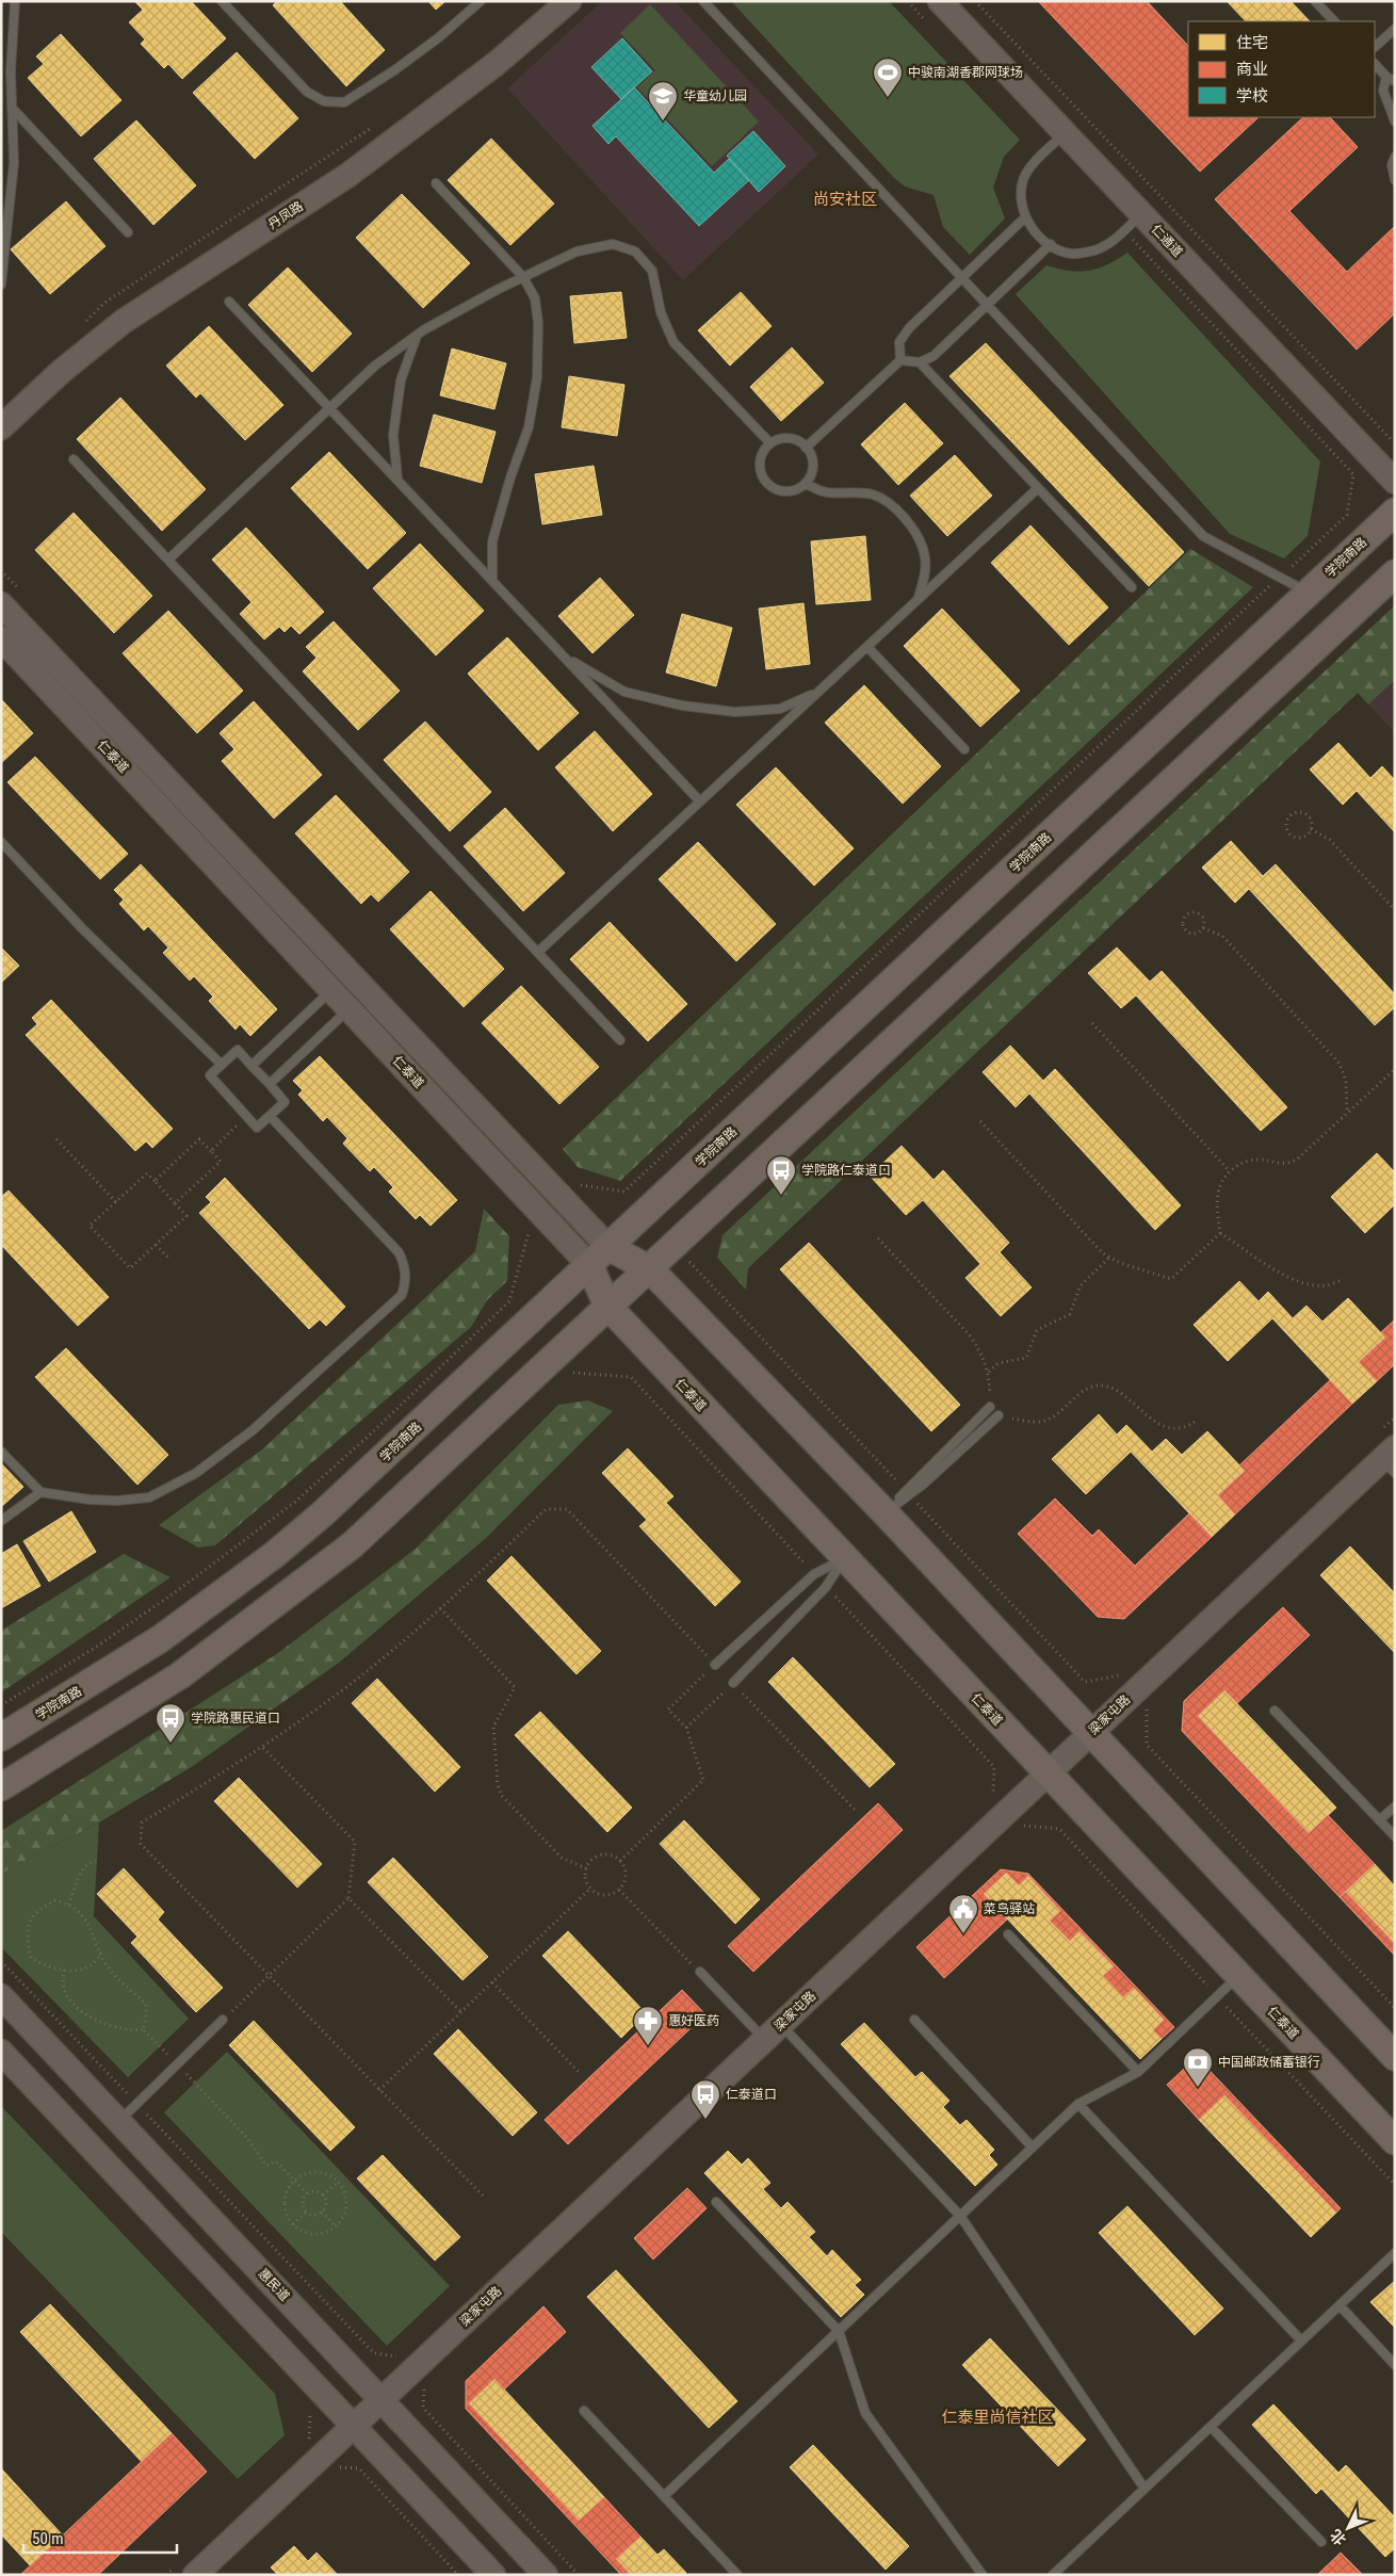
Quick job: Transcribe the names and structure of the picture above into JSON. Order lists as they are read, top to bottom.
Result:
{
  "streets": {
    "main road": [
      "丹凤路",
      "仁通道",
      "学院南路",
      "仁泰道",
      "梁家屯路",
      "惠民道"
    ]
  },
  "crossings": [
    ["学院南路", "仁泰道"],
    ["仁泰道", "梁家屯路"],
    ["梁家屯路", "惠民道"]
  ],
  "districts": ["尚安社区", "仁泰里尚信社区"],
  "places": {
    "sports": ["中骏南湖香郡网球场"],
    "school or university": ["华童幼儿园"],
    "bus stop": ["学院路仁泰道口", "学院路惠民道口", "仁泰道口"],
    "public building": ["菜鸟驿站"],
    "pharmacy": ["惠好医药"],
    "bank": ["中国邮政储蓄银行"]
  },
  "legend": ["住宅", "商业", "学校"],
  "scale_bar": "50 m",
  "north": "bottom left"
}
